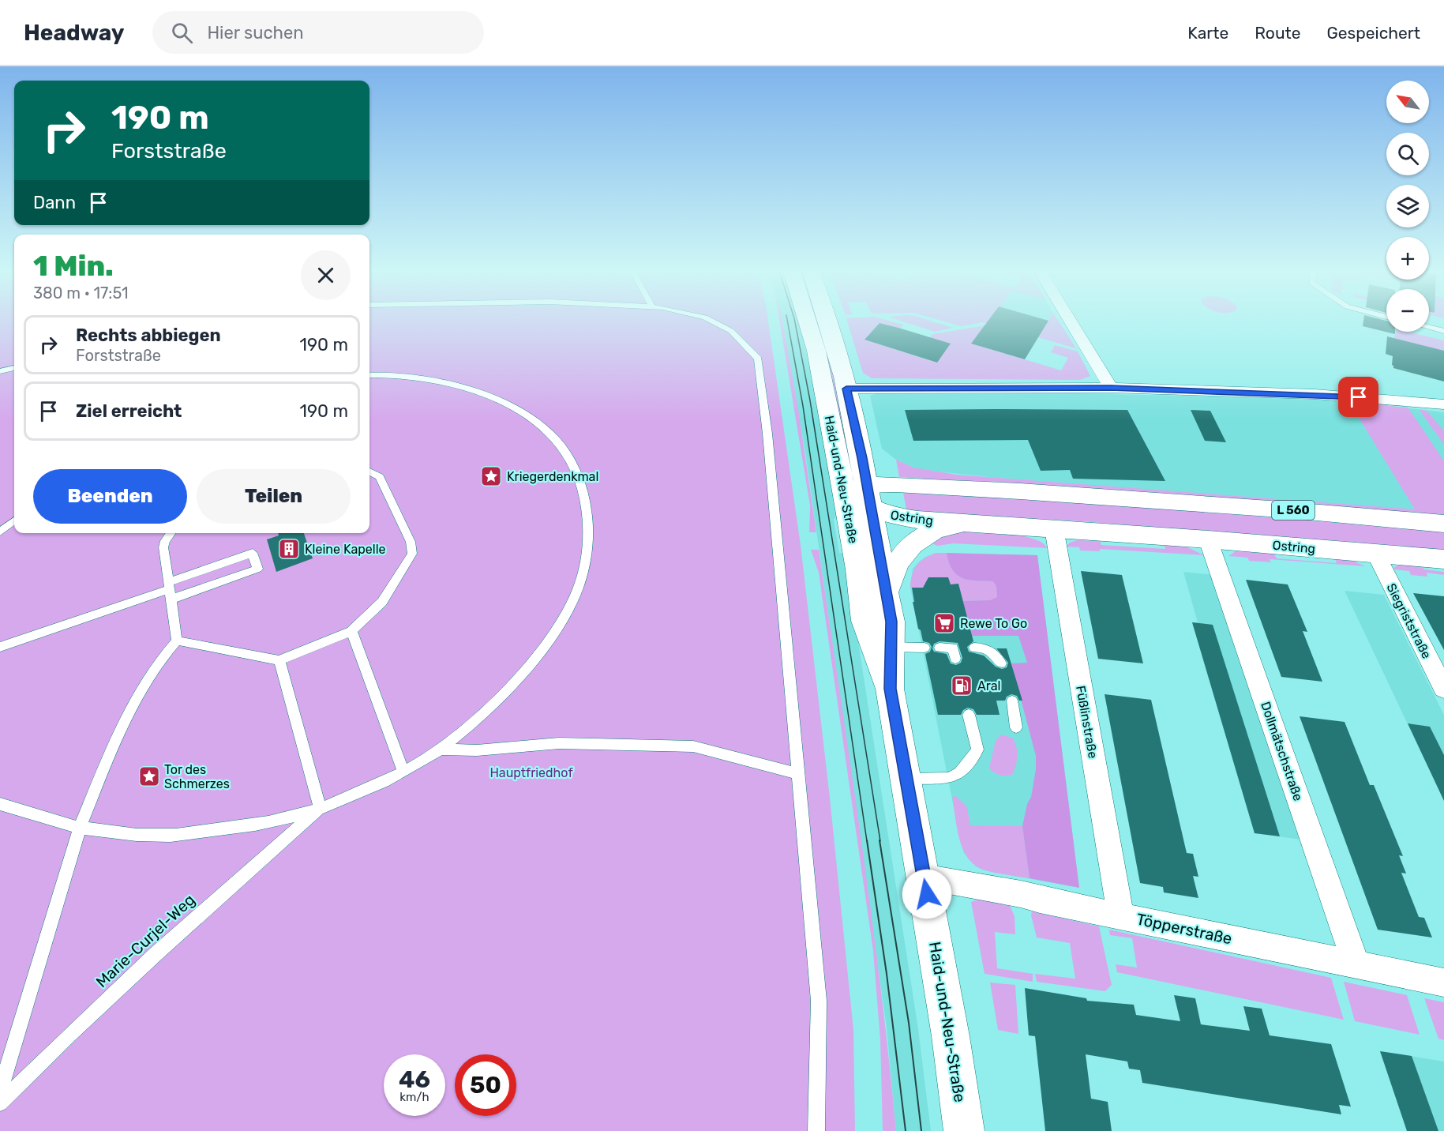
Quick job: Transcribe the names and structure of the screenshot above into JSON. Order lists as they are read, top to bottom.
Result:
{
  "streets": {
    "main road": ["Haid-und-Neu-Straße", "L 560", "Ostring"],
    "street": [
      "Siegriststraße",
      "Füßlinstraße",
      "Dollmätschstraße",
      "Töpperstraße"
    ],
    "lane": ["Marie-Curjel-Weg"]
  },
  "crossings": [
    ["Haid-und-Neu-Straße", "L 560"],
    ["Haid-und-Neu-Straße", "Ostring"],
    ["Haid-und-Neu-Straße", "Töpperstraße"],
    ["L 560", "Ostring"],
    ["Ostring", "Siegriststraße"],
    ["Ostring", "Füßlinstraße"],
    ["Ostring", "Dollmätschstraße"],
    ["Füßlinstraße", "Töpperstraße"],
    ["Dollmätschstraße", "Töpperstraße"]
  ],
  "parks": ["Hauptfriedhof"],
  "places": {
    "place": ["Kriegerdenkmal", "Tor des Schmerzes"],
    "building": ["Kleine Kapelle"],
    "supermarket": ["Rewe To Go"],
    "fuel station": ["Aral"]
  },
  "north": "top left",
  "page": {
    "header": "Headway",
    "search": "Hier suchen",
    "nav": ["Karte", "Route", "Gespeichert"],
    "map_buttons": ["+", "−"],
    "turn": ["190 m", "Forststraße"],
    "then": "Dann",
    "heading": ["1 Min.", "380 m · 17:51"],
    "list": [
      {
        "name": "Rechts abbiegen",
        "note": "Forststraße",
        "value": "190 m"
      },
      {
        "name": "Ziel erreicht",
        "value": "190 m"
      }
    ],
    "buttons": ["Beenden", "Teilen"],
    "speed": "46 km/h",
    "limit": "50"
  }
}
